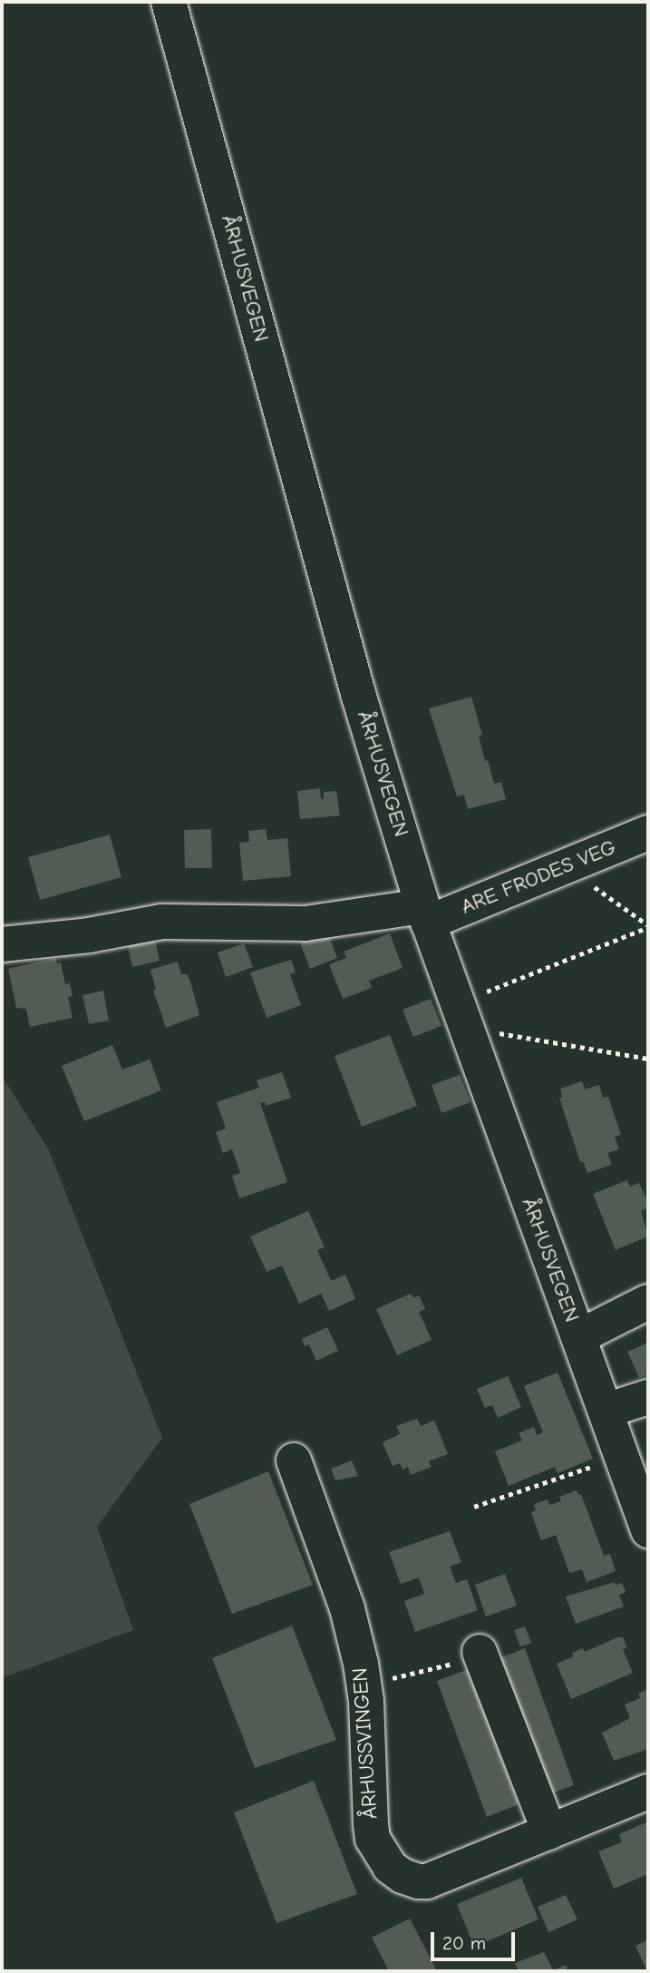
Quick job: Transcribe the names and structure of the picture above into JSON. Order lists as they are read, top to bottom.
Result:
{
  "streets": {
    "street": ["ÅRHUSVEGEN", "ARE FRODES VEG", "ÅRHUSSVINGEN"]
  },
  "crossings": [
    ["ÅRHUSVEGEN", "ARE FRODES VEG"]
  ],
  "scale_bar": "20 m"
}
